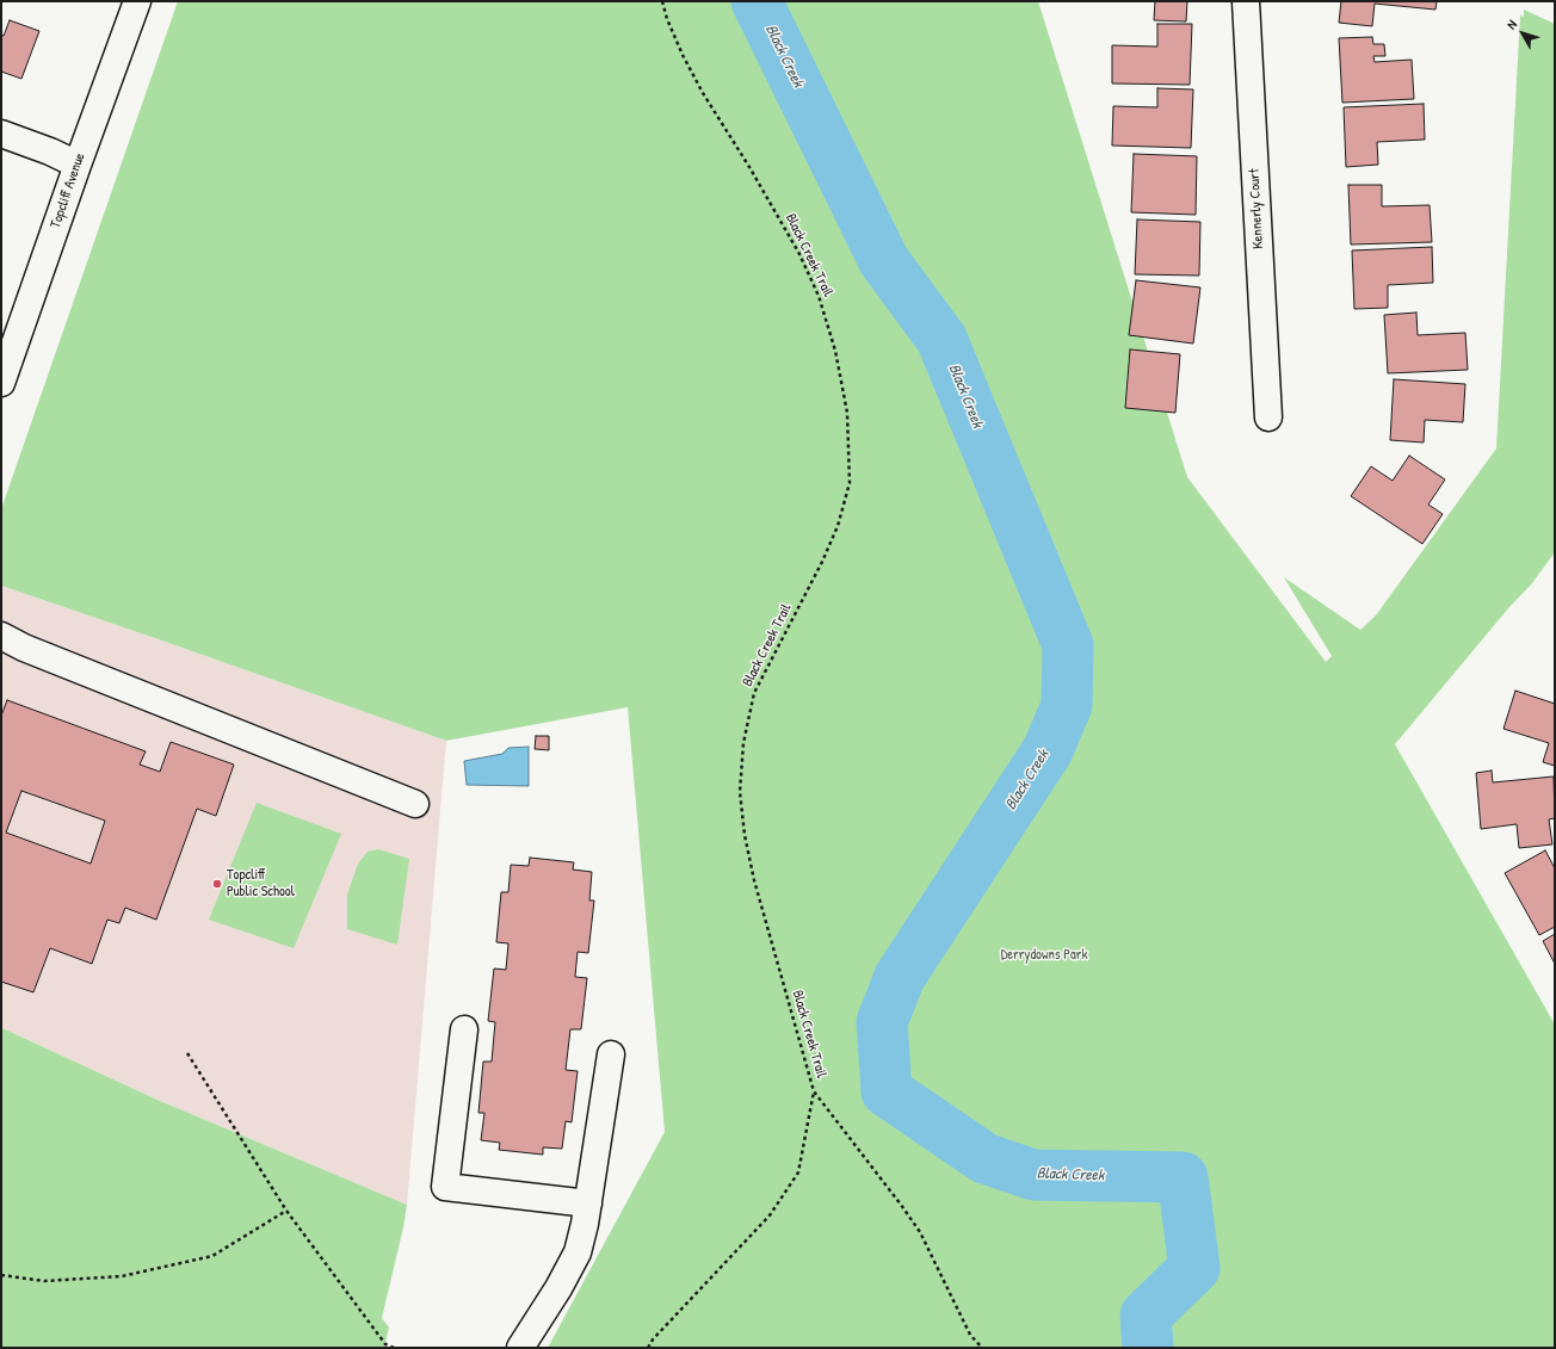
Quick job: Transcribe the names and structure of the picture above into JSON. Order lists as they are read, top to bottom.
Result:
{
  "streets": {
    "street": ["Topcliff Avenue", "Kennerly Court"],
    "path": ["Black Creek Trail"]
  },
  "water": ["Black Creek"],
  "parks": ["Derrydowns Park"],
  "places": ["Topcliff Public School"],
  "north": "top left"
}
